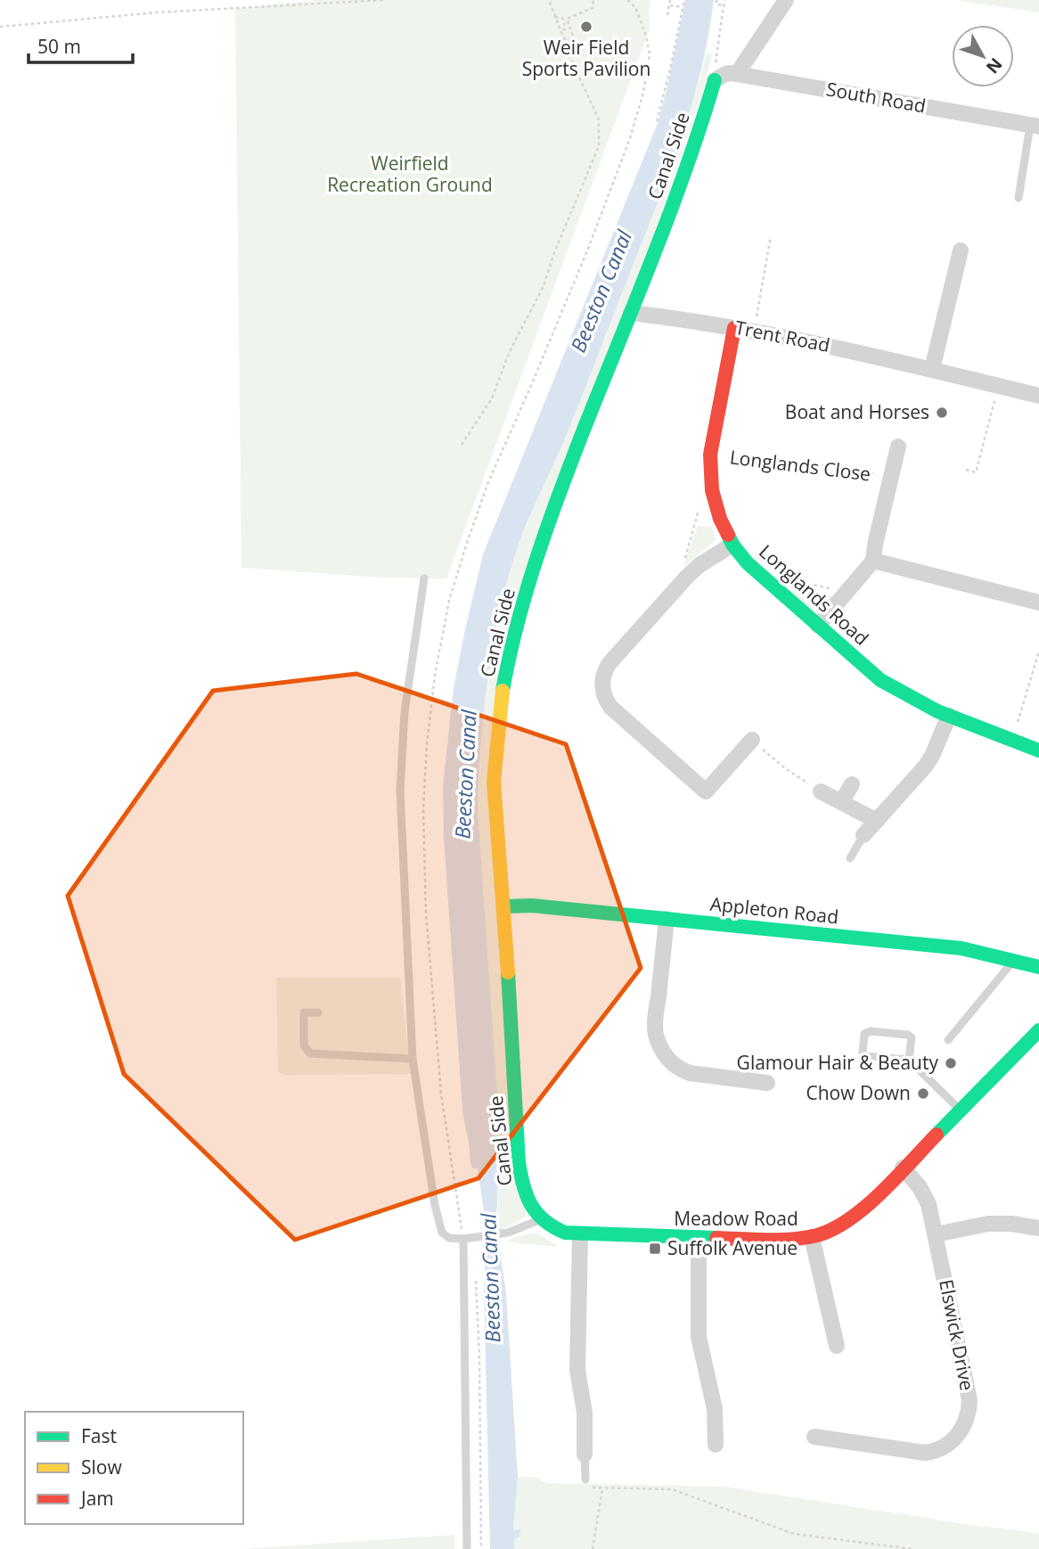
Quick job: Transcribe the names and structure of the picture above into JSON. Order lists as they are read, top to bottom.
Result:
{
  "streets": {
    "street": [
      "South Road",
      "Canal Side",
      "Trent Road",
      "Longlands Road",
      "Appleton Road",
      "Meadow Road",
      "Elswick Drive"
    ],
    "path": ["Longlands Close"]
  },
  "crossings": [
    ["South Road", "Canal Side"],
    ["Canal Side", "Trent Road"],
    ["Canal Side", "Appleton Road"],
    ["Canal Side", "Meadow Road"],
    ["Trent Road", "Longlands Road"],
    ["Longlands Close", "Longlands Road"],
    ["Meadow Road", "Elswick Drive"]
  ],
  "water": ["Beeston Canal"],
  "parks": ["Weirfield Recreation Ground"],
  "places": {
    "other": [
      "Weir Field Sports Pavilion",
      "Boat and Horses",
      "Glamour Hair & Beauty",
      "Chow Down"
    ],
    "transit": ["Suffolk Avenue"]
  },
  "legend": ["Fast", "Slow", "Jam"],
  "scale_bar": "50 m",
  "north": "bottom right"
}
